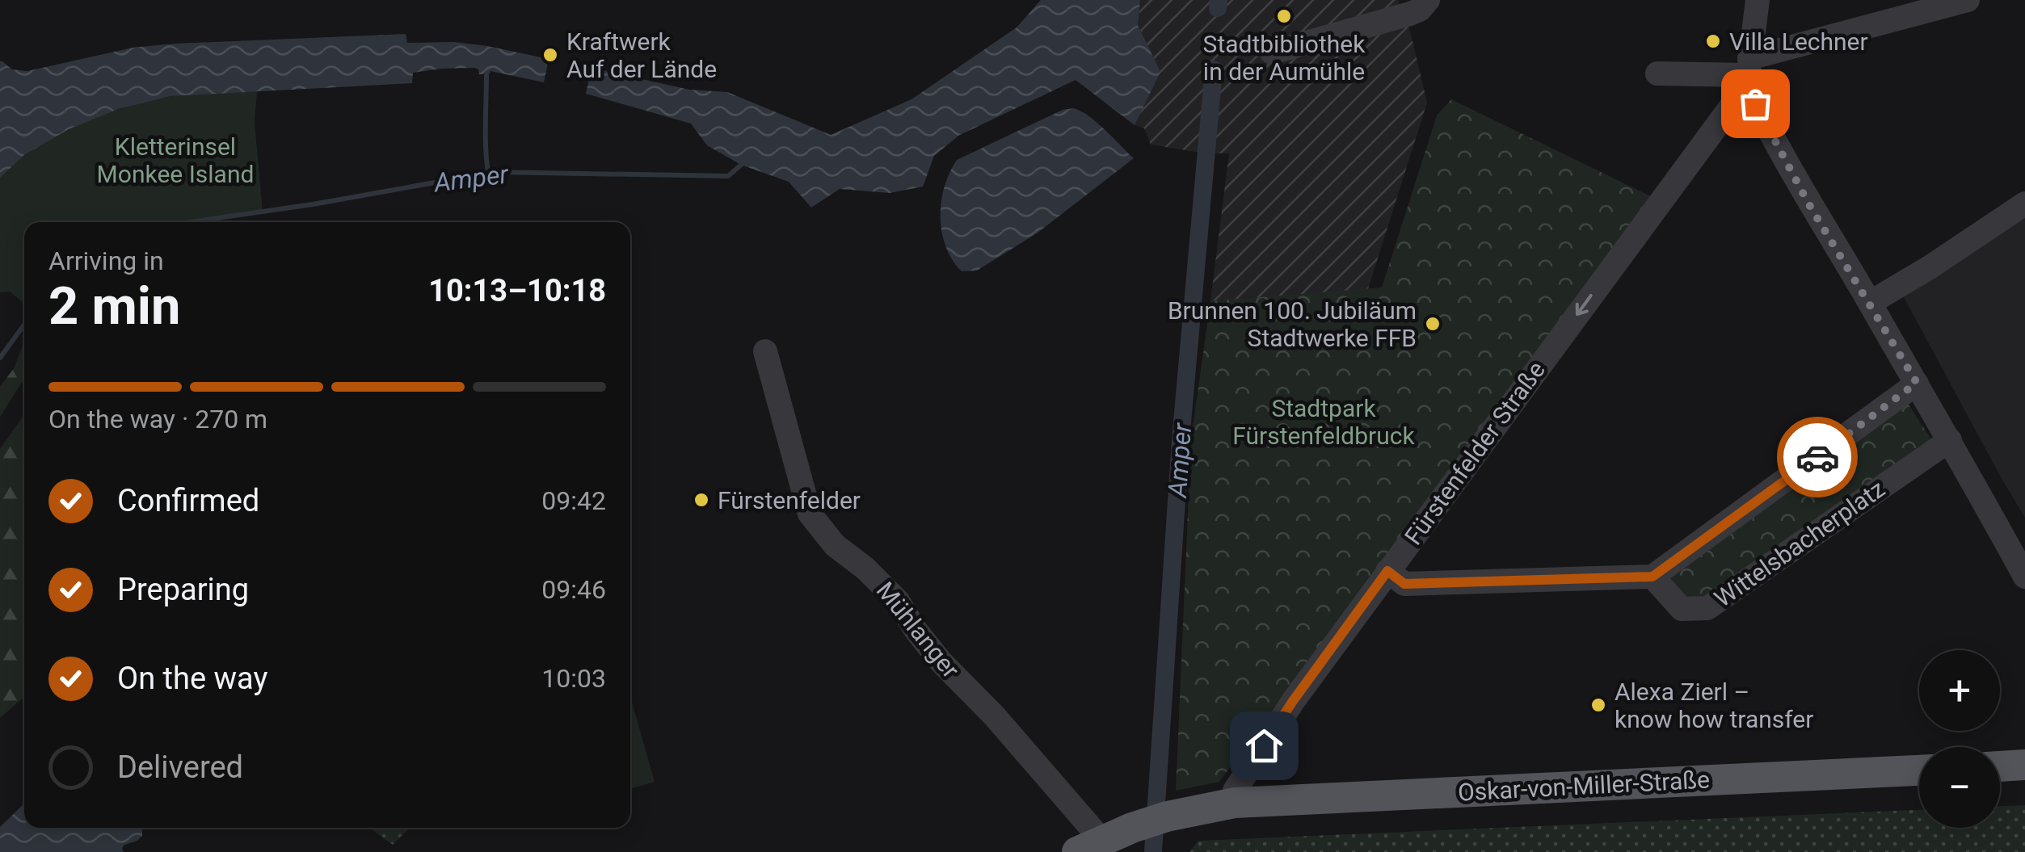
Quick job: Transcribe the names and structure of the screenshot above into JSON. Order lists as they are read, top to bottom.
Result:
{
  "streets": {
    "main road": ["Oskar-von-Miller-Straße"],
    "street": ["Fürstenfelder Straße", "Wittelsbacherplatz", "Mühlanger"]
  },
  "crossings": [
    ["Fürstenfelder Straße", "Oskar-von-Miller-Straße"]
  ],
  "one_way": ["Fürstenfelder Straße"],
  "water": ["Amper"],
  "parks": ["Kletterinsel Monkee Island", "Stadtpark Fürstenfeldbruck"],
  "places": [
    "Stadtbibliothek in der Aumühle",
    "Villa Lechner",
    "Kraftwerk Auf der Lände",
    "Brunnen 100. Jubiläum Stadtwerke FFB",
    "Fürstenfelder",
    "Alexa Zierl – know how transfer"
  ],
  "page": {
    "heading": ["2 min", "Arriving in", "10:13–10:18"],
    "bar": "On the way · 270 m",
    "list": [
      ["Confirmed", "09:42"],
      ["Preparing", "09:46"],
      ["On the way", "10:03"],
      "Delivered"
    ],
    "map_buttons": ["+", "−"]
  }
}
